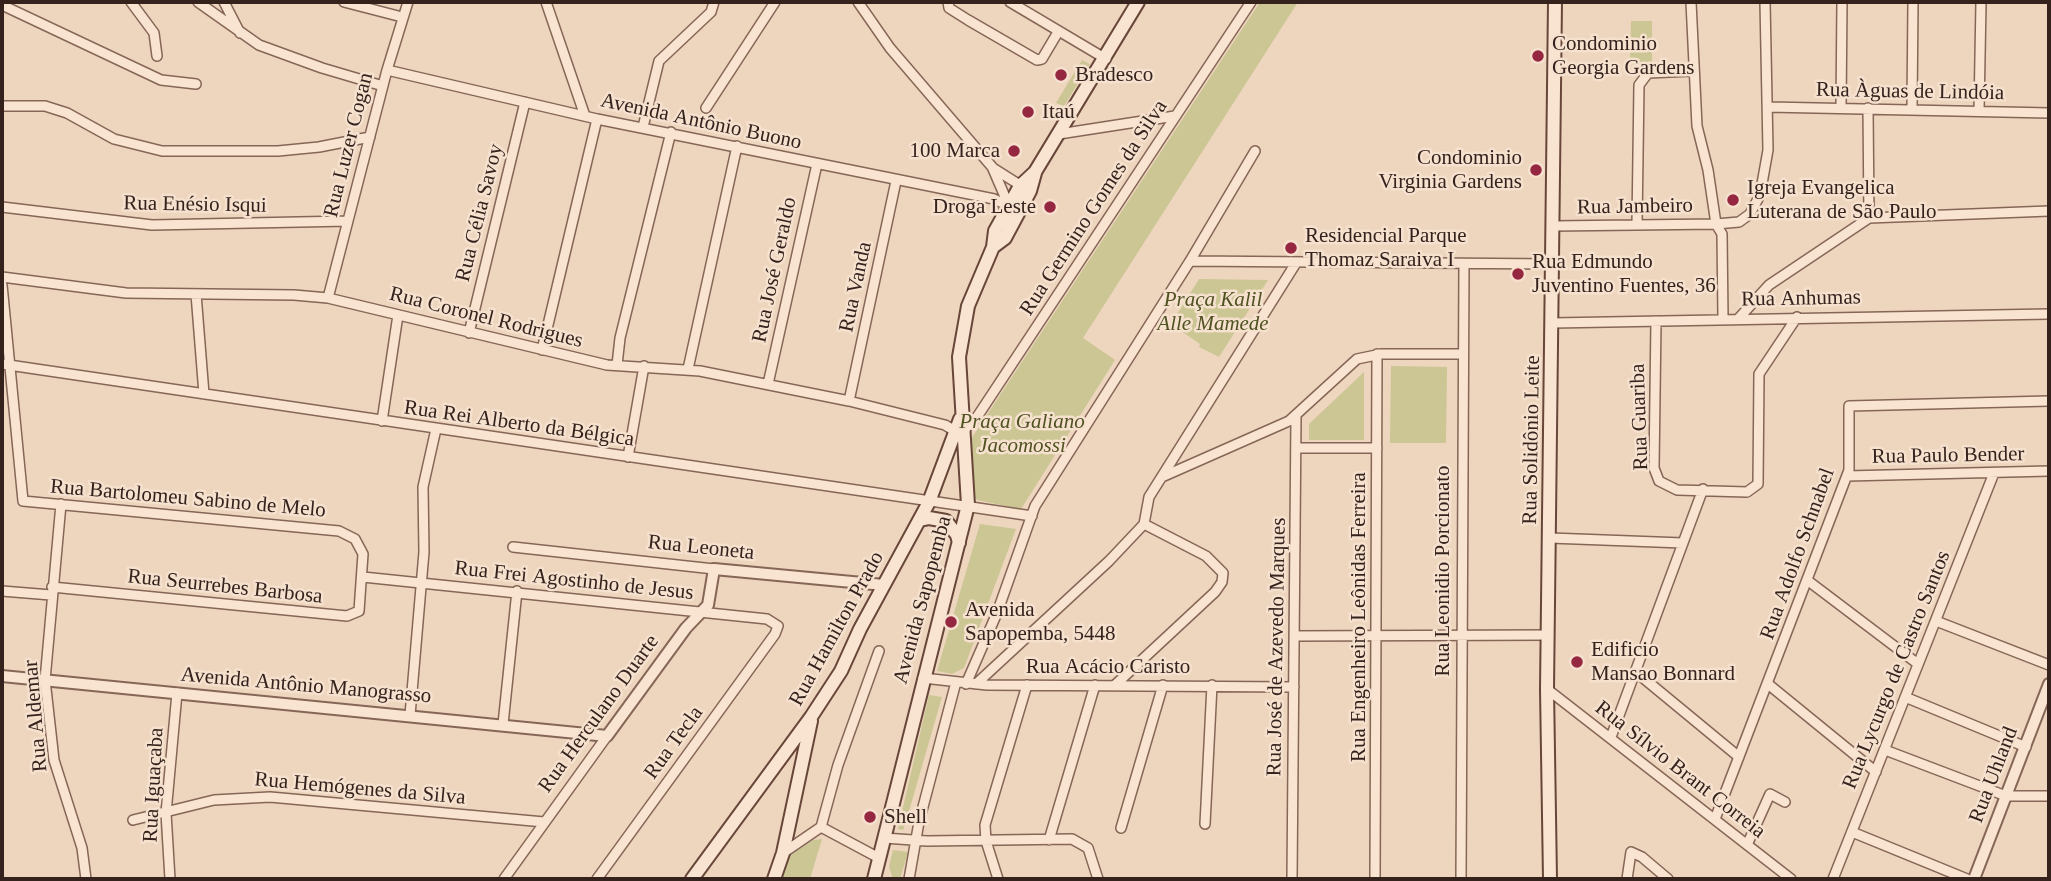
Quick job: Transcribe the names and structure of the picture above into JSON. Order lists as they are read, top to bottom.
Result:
{
  "streets": {
    "main road": ["Rua Solidônio Leite", "Avenida Sapopemba", "Rua Hamilton Prado"],
    "street": [
      "Rua Àguas de Lindóia",
      "Avenida Antônio Buono",
      "Rua Luzer Cogan",
      "Rua Enésio Isqui",
      "Rua Jambeiro",
      "Rua Germino Gomes da Silva",
      "Rua Célia Savoy",
      "Rua José Geraldo",
      "Rua Vanda",
      "Rua Anhumas",
      "Rua Coronel Rodrigues",
      "Rua Guariba",
      "Rua Rei Alberto da Bélgica",
      "Rua Paulo Bender",
      "Rua Bartolomeu Sabino de Melo",
      "Rua Leoneta",
      "Rua Adolfo Schnabel",
      "Rua Leonidio Porcionato",
      "Rua Frei Agostinho de Jesus",
      "Rua Seurrebes Barbosa",
      "Rua Engenheiro Leônidas Ferreira",
      "Rua José de Azevedo Marques",
      "Rua Acácio Caristo",
      "Rua Lycurgo de Castro Santos",
      "Avenida Antônio Manograsso",
      "Rua Herculano Duarte",
      "Rua Aldemar",
      "Rua Tecla",
      "Rua Sílvio Brant Correia",
      "Rua Uhland",
      "Rua Iguaçaba",
      "Rua Hemógenes da Silva"
    ]
  },
  "crossings": [
    ["Rua Àguas de Lindóia", "Rua Jambeiro"],
    ["Avenida Antônio Buono", "Rua Luzer Cogan"],
    ["Avenida Antônio Buono", "Rua Célia Savoy"],
    ["Avenida Antônio Buono", "Rua José Geraldo"],
    ["Avenida Antônio Buono", "Rua Vanda"],
    ["Avenida Antônio Buono", "Avenida Sapopemba"],
    ["Rua Luzer Cogan", "Rua Enésio Isqui"],
    ["Rua Luzer Cogan", "Rua Coronel Rodrigues"],
    ["Rua Jambeiro", "Rua Solidônio Leite"],
    ["Rua Germino Gomes da Silva", "Rua Coronel Rodrigues"],
    ["Rua Germino Gomes da Silva", "Avenida Sapopemba"],
    ["Rua Germino Gomes da Silva", "Rua Hamilton Prado"],
    ["Rua Célia Savoy", "Rua Coronel Rodrigues"],
    ["Rua José Geraldo", "Rua Coronel Rodrigues"],
    ["Rua Vanda", "Rua Coronel Rodrigues"],
    ["Rua Anhumas", "Rua Guariba"],
    ["Rua Anhumas", "Rua Solidônio Leite"],
    ["Rua Coronel Rodrigues", "Avenida Sapopemba"],
    ["Rua Coronel Rodrigues", "Rua Hamilton Prado"],
    ["Rua Rei Alberto da Bélgica", "Rua Bartolomeu Sabino de Melo"],
    ["Rua Rei Alberto da Bélgica", "Avenida Sapopemba"],
    ["Rua Rei Alberto da Bélgica", "Rua Hamilton Prado"],
    ["Rua Solidônio Leite", "Rua Sílvio Brant Correia"],
    ["Rua Paulo Bender", "Rua Adolfo Schnabel"],
    ["Rua Paulo Bender", "Rua Lycurgo de Castro Santos"],
    ["Rua Bartolomeu Sabino de Melo", "Rua Frei Agostinho de Jesus"],
    ["Rua Bartolomeu Sabino de Melo", "Rua Seurrebes Barbosa"],
    ["Rua Bartolomeu Sabino de Melo", "Rua Aldemar"],
    ["Rua Leoneta", "Rua Hamilton Prado"],
    ["Rua Leoneta", "Rua Herculano Duarte"],
    ["Rua Adolfo Schnabel", "Rua Sílvio Brant Correia"],
    ["Rua Frei Agostinho de Jesus", "Rua Seurrebes Barbosa"],
    ["Rua Frei Agostinho de Jesus", "Rua Herculano Duarte"],
    ["Rua Frei Agostinho de Jesus", "Rua Tecla"],
    ["Rua Seurrebes Barbosa", "Rua Aldemar"],
    ["Avenida Sapopemba", "Rua Hamilton Prado"],
    ["Avenida Sapopemba", "Rua Acácio Caristo"],
    ["Rua José de Azevedo Marques", "Rua Acácio Caristo"],
    ["Avenida Antônio Manograsso", "Rua Herculano Duarte"],
    ["Avenida Antônio Manograsso", "Rua Aldemar"],
    ["Avenida Antônio Manograsso", "Rua Iguaçaba"],
    ["Rua Herculano Duarte", "Rua Hemógenes da Silva"],
    ["Rua Iguaçaba", "Rua Hemógenes da Silva"]
  ],
  "parks": ["Praça Kalil Alle Mamede", "Praça Galiano Jacomossi"],
  "places": [
    "Condominio Georgia Gardens",
    "Bradesco",
    "Itaú",
    "100 Marca",
    "Condominio Virginia Gardens",
    "Igreja Evangelica Luterana de São Paulo",
    "Droga Leste",
    "Residencial Parque Thomaz Saraiva I",
    "Rua Edmundo Juventino Fuentes, 36",
    "Avenida Sapopemba, 5448",
    "Edificio Mansao Bonnard",
    "Shell"
  ]
}
